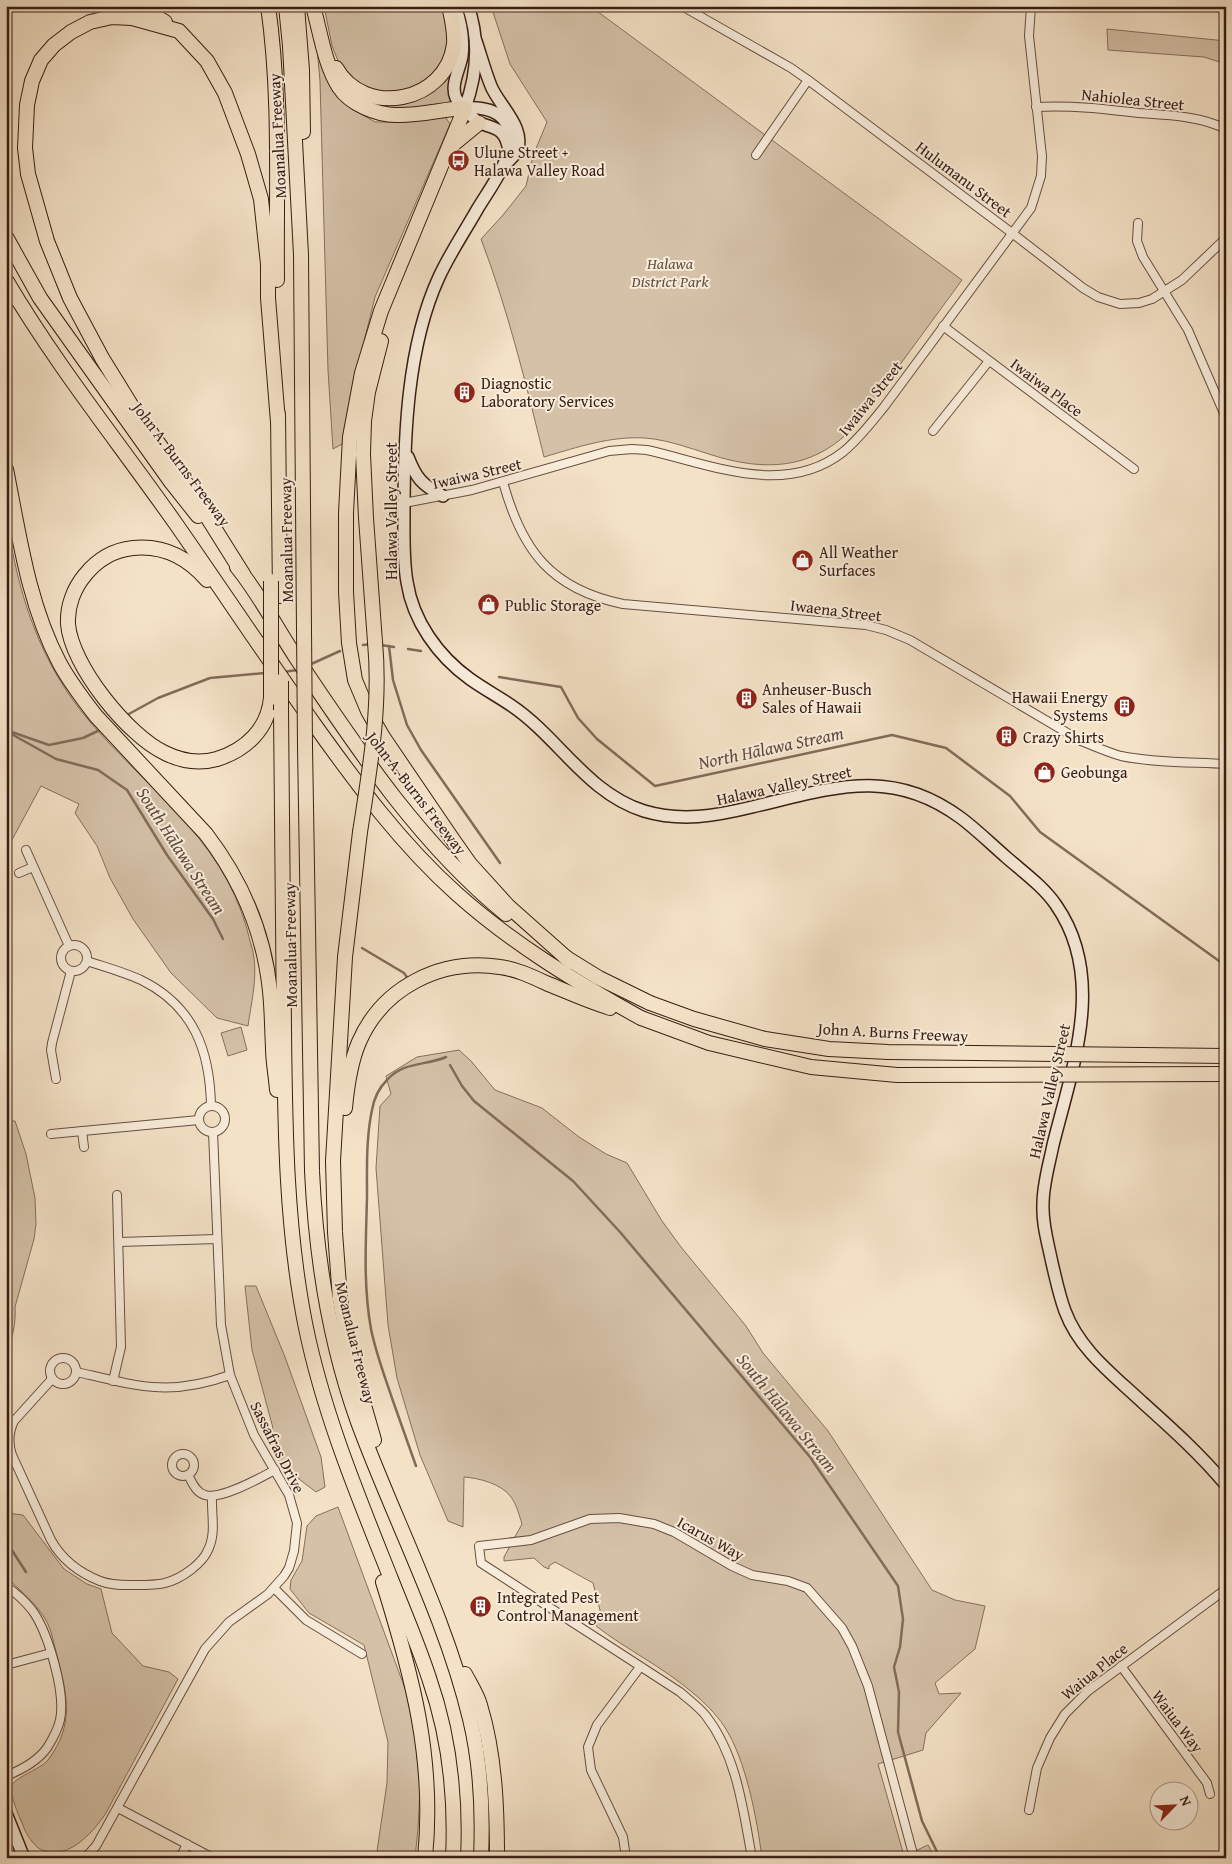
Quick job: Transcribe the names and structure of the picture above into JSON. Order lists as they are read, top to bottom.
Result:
{
  "streets": {
    "highway": ["Moanalua Freeway", "John A. Burns Freeway"],
    "street": [
      "Nahiolea Street",
      "Hulumanu Street",
      "Iwaiwa Place",
      "Iwaiwa Street",
      "Halawa Valley Street",
      "Iwaena Street",
      "Sassafras Drive",
      "Icarus Way",
      "Waiua Place",
      "Waiua Way"
    ]
  },
  "crossings": [
    ["Nahiolea Street", "Iwaiwa Street"],
    ["Hulumanu Street", "Iwaiwa Street"],
    ["Iwaiwa Place", "Iwaiwa Street"],
    ["Iwaiwa Street", "Halawa Valley Street"],
    ["Iwaiwa Street", "Iwaena Street"],
    ["Waiua Place", "Waiua Way"]
  ],
  "water": ["North Hālawa Stream", "South Hālawa Stream"],
  "parks": ["Halawa District Park"],
  "places": {
    "bus stop": ["Ulune Street + Halawa Valley Road"],
    "building": [
      "Diagnostic Laboratory Services",
      "Anheuser-Busch Sales of Hawaii",
      "Hawaii Energy Systems",
      "Crazy Shirts",
      "Integrated Pest Control Management"
    ],
    "shop": ["All Weather Surfaces", "Public Storage", "Geobunga"]
  },
  "north": "top right"
}
